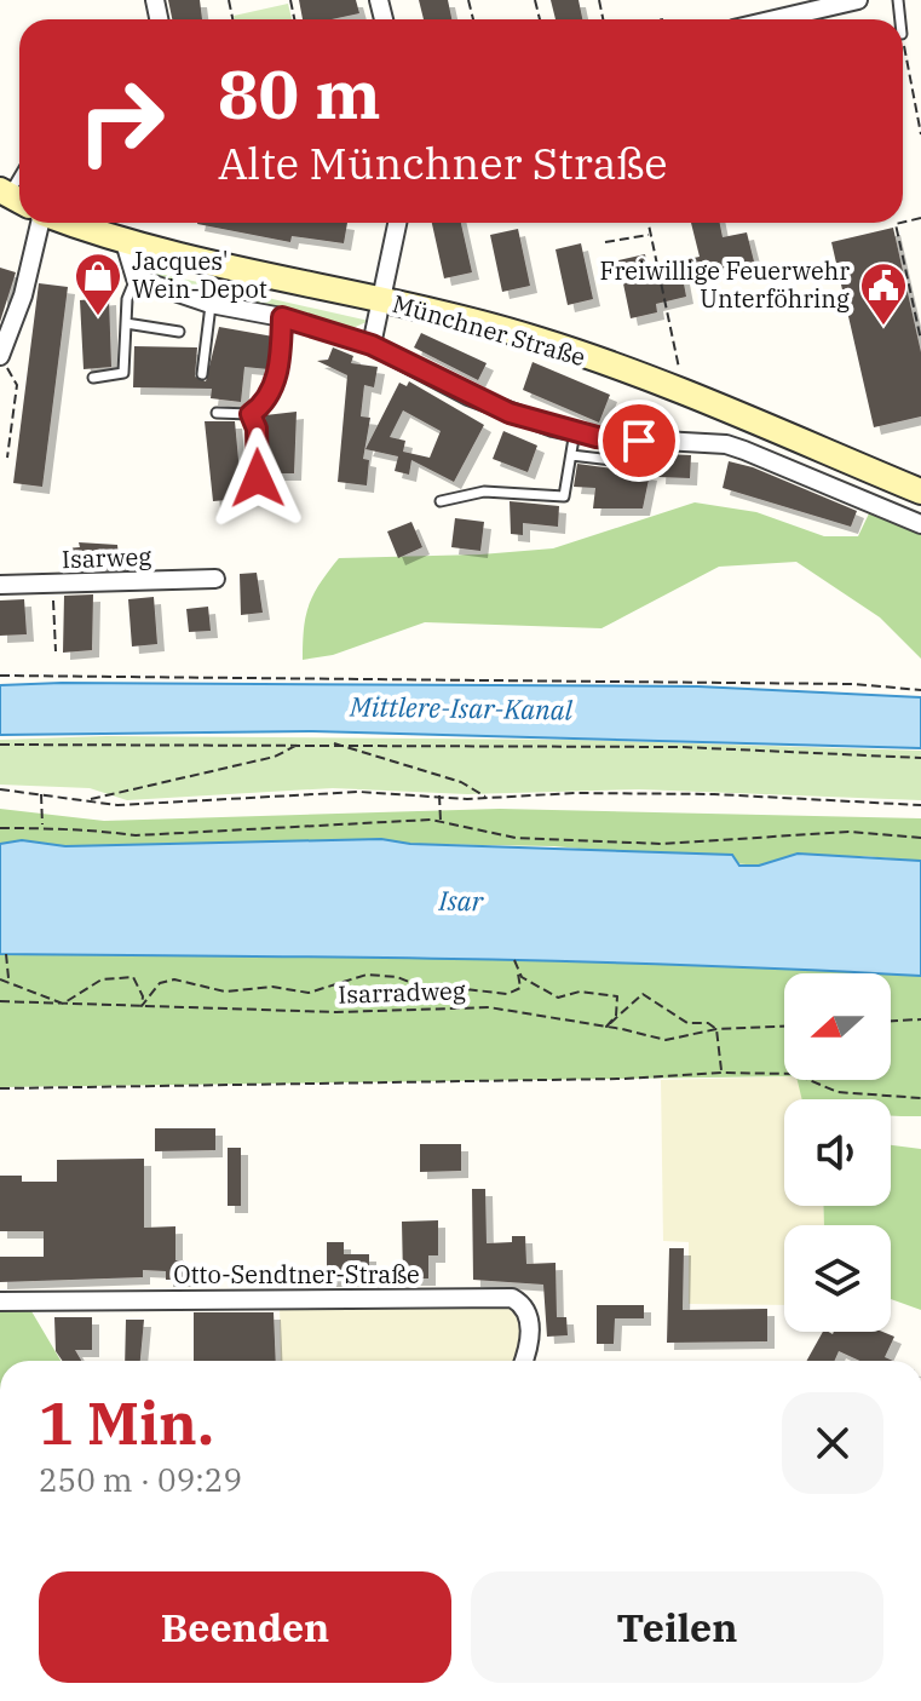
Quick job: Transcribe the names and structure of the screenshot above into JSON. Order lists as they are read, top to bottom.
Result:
{
  "streets": {
    "main road": ["Münchner Straße"],
    "street": ["Isarweg", "Otto-Sendtner-Straße"],
    "path": ["Isarradweg"]
  },
  "water": ["Mittlere-Isar-Kanal", "Isar"],
  "places": {
    "shop": ["Jacques' Wein-Depot"],
    "public building": ["Freiwillige Feuerwehr Unterföhring"]
  },
  "north": "left",
  "page": {
    "turn": ["80 m", "Alte Münchner Straße"],
    "heading": ["1 Min.", "250 m · 09:29"],
    "buttons": ["Beenden", "Teilen"]
  }
}
